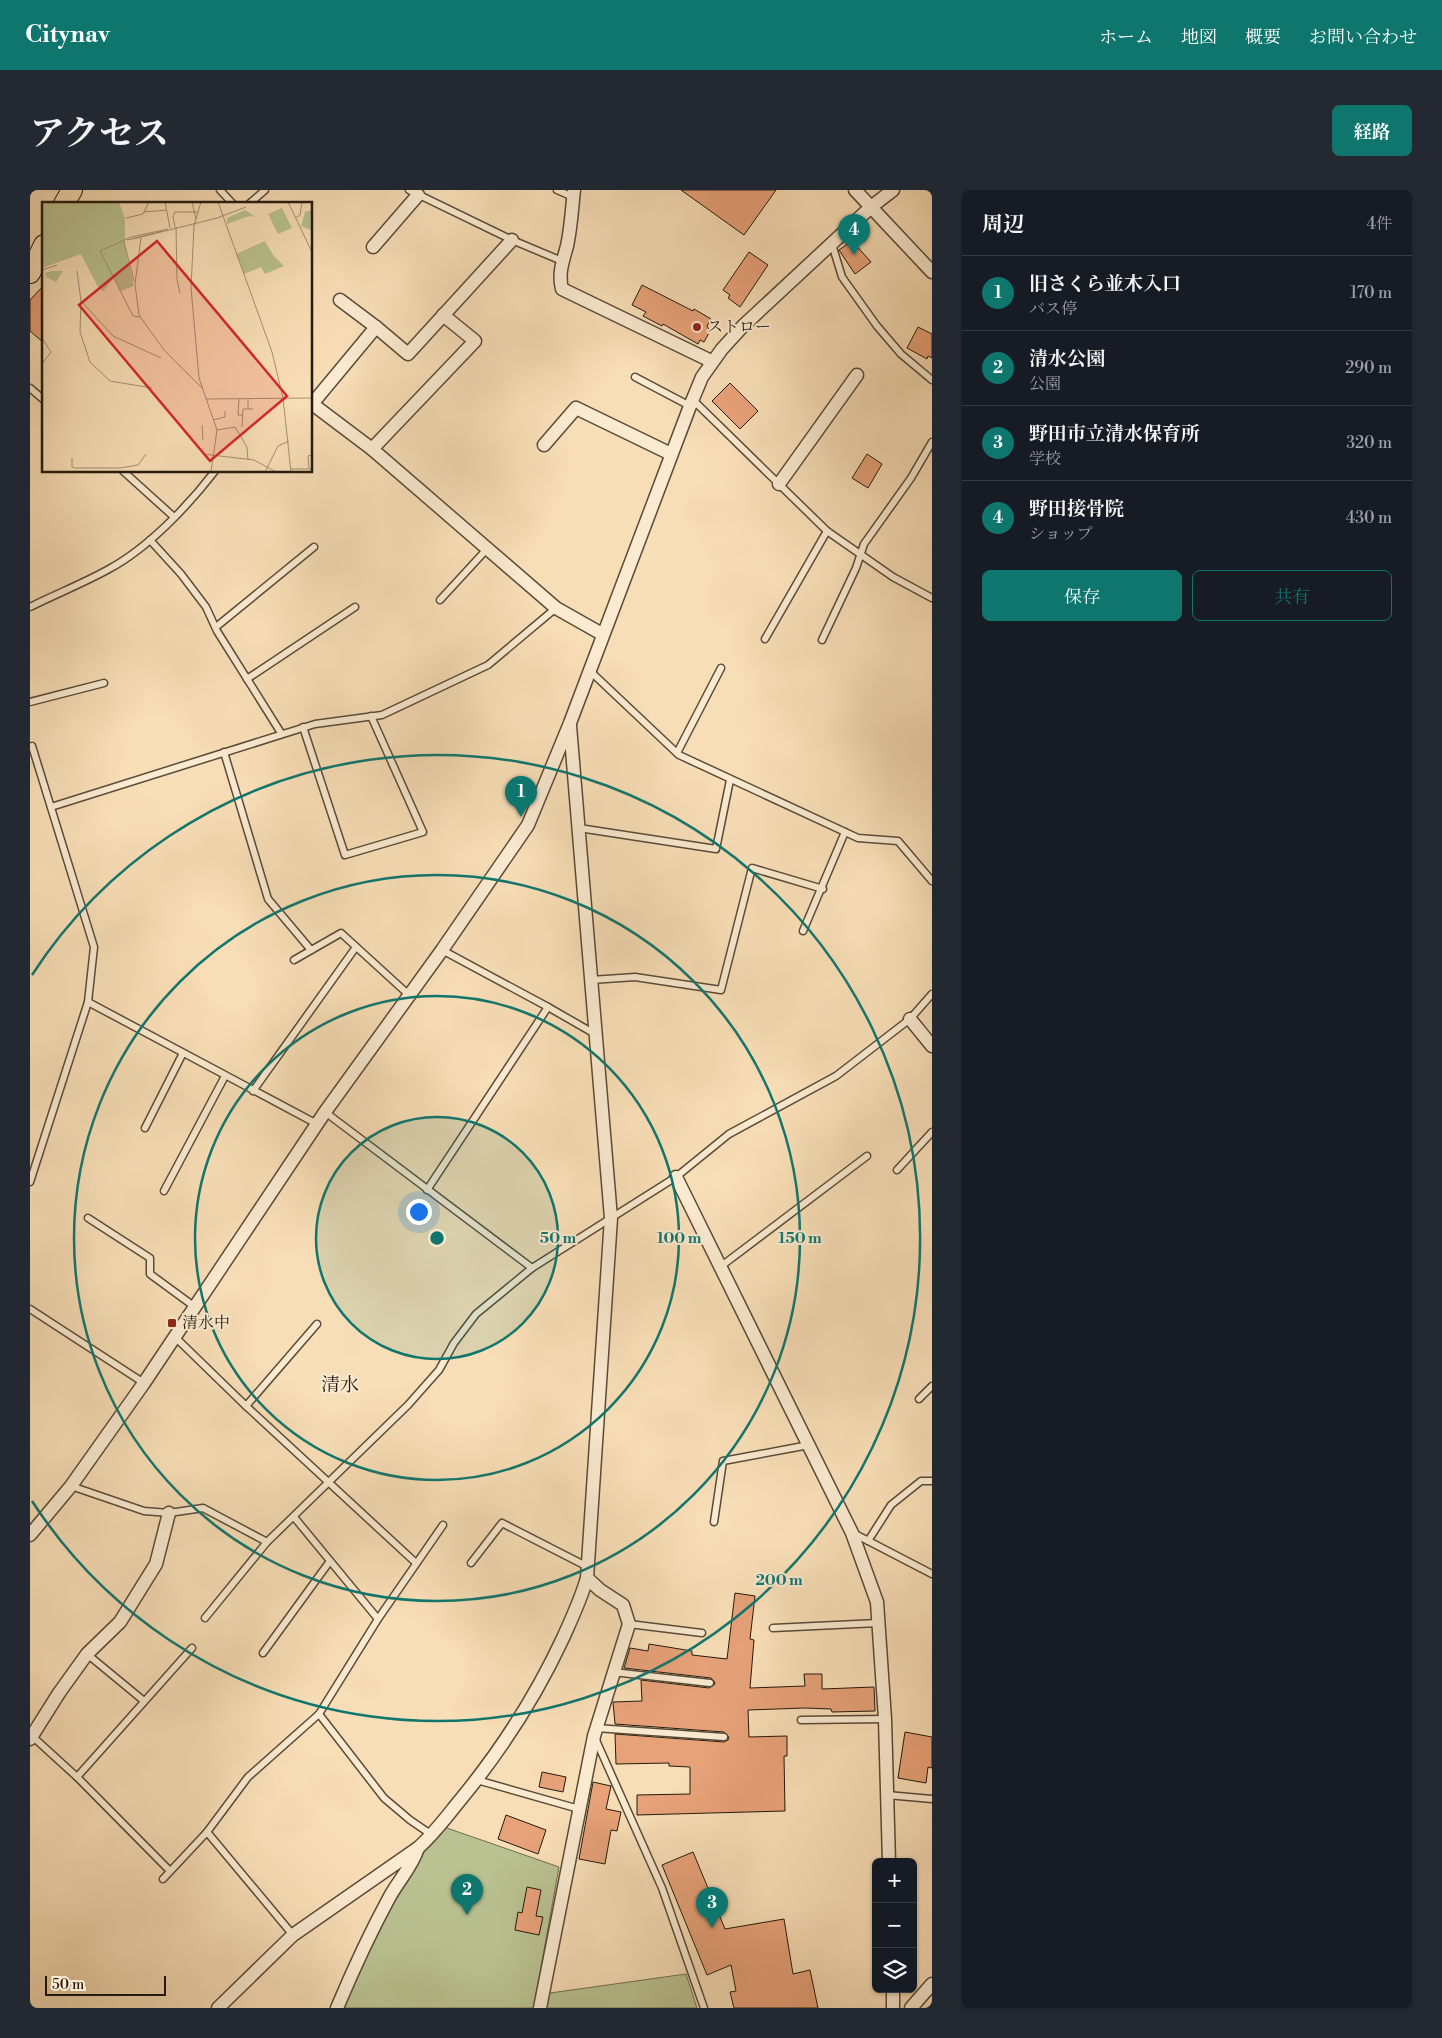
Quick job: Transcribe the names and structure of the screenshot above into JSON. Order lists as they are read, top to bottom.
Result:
{
  "districts": ["清水"],
  "places": {
    "other": ["ストロー"],
    "transit": ["清水中"]
  },
  "scale_bar": "50 m",
  "page": {
    "header": "Citynav",
    "nav": [
      "ホーム",
      "地図",
      "概要",
      "お問い合わせ"
    ],
    "title": "アクセス",
    "buttons": [
      "経路",
      ["保存", "共有"]
    ],
    "heading": ["周辺", "4件"],
    "pins": [
      "4",
      "1",
      "2",
      "3"
    ],
    "list": [
      {
        "mark": "1",
        "name": "旧さくら並木入口",
        "note": "バス停",
        "value": "170 m"
      },
      {
        "mark": "2",
        "name": "清水公園",
        "note": "公園",
        "value": "290 m"
      },
      {
        "mark": "3",
        "name": "野田市立清水保育所",
        "note": "学校",
        "value": "320 m"
      },
      {
        "mark": "4",
        "name": "野田接骨院",
        "note": "ショップ",
        "value": "430 m"
      }
    ],
    "map_buttons": ["+", "−"],
    "scale": "50 m"
  },
  "rings": [
    "50 m",
    "100 m",
    "150 m",
    "200 m"
  ]
}
